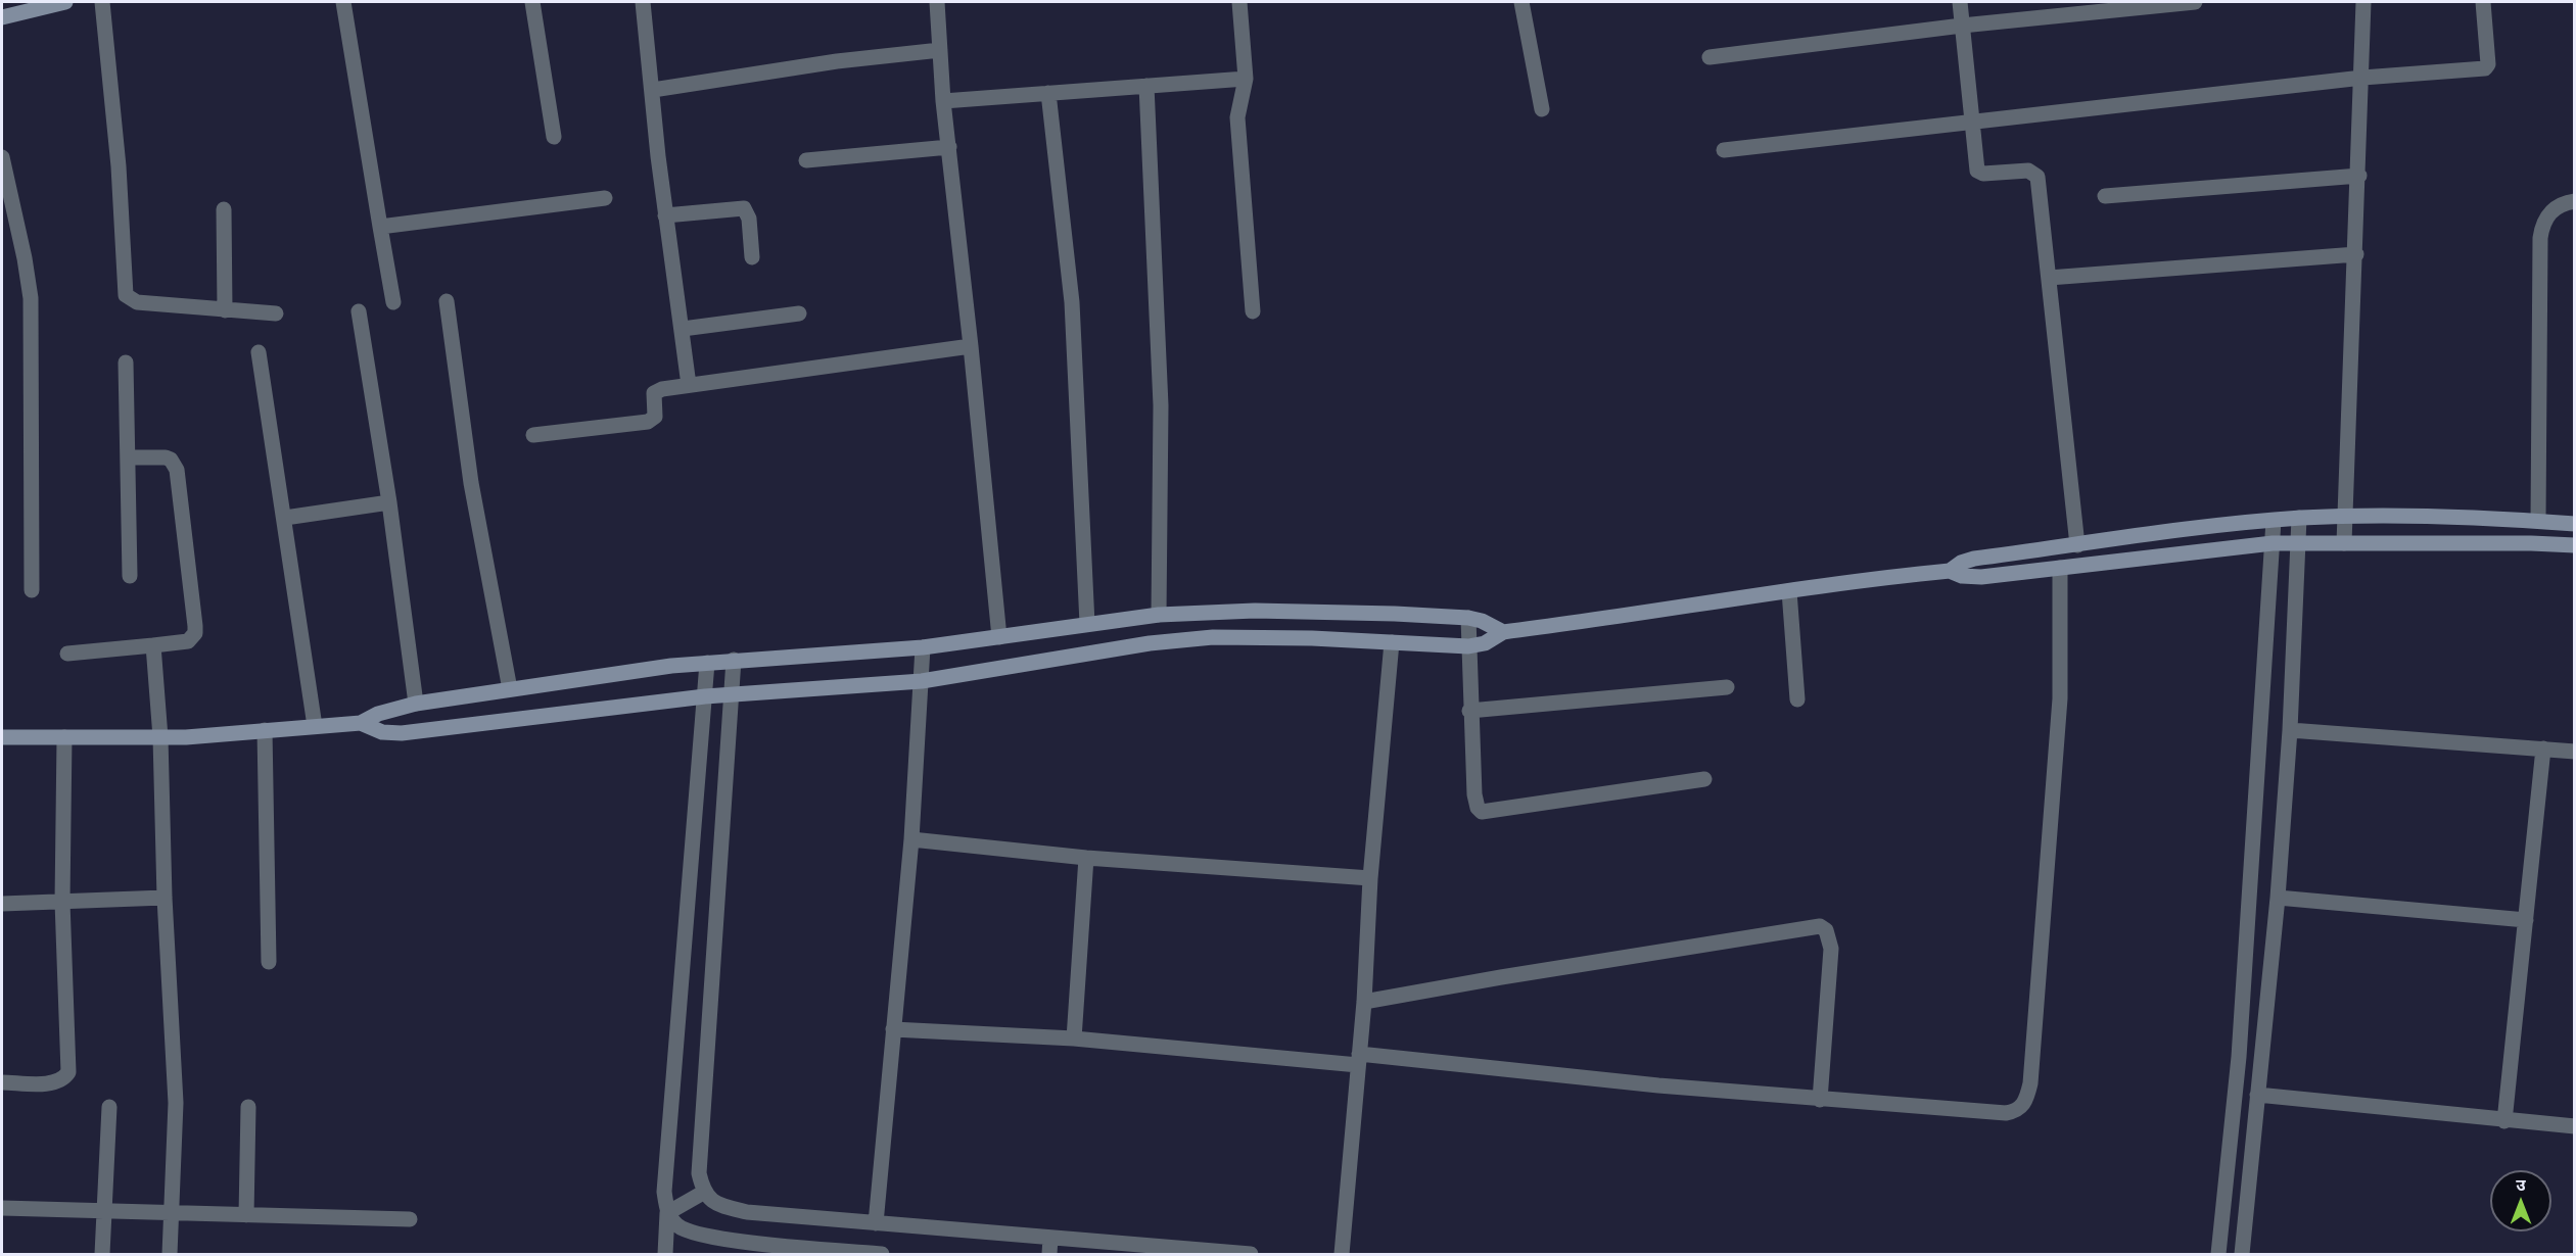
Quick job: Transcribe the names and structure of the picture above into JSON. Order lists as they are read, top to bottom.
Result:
{
  "north": "top"
}
